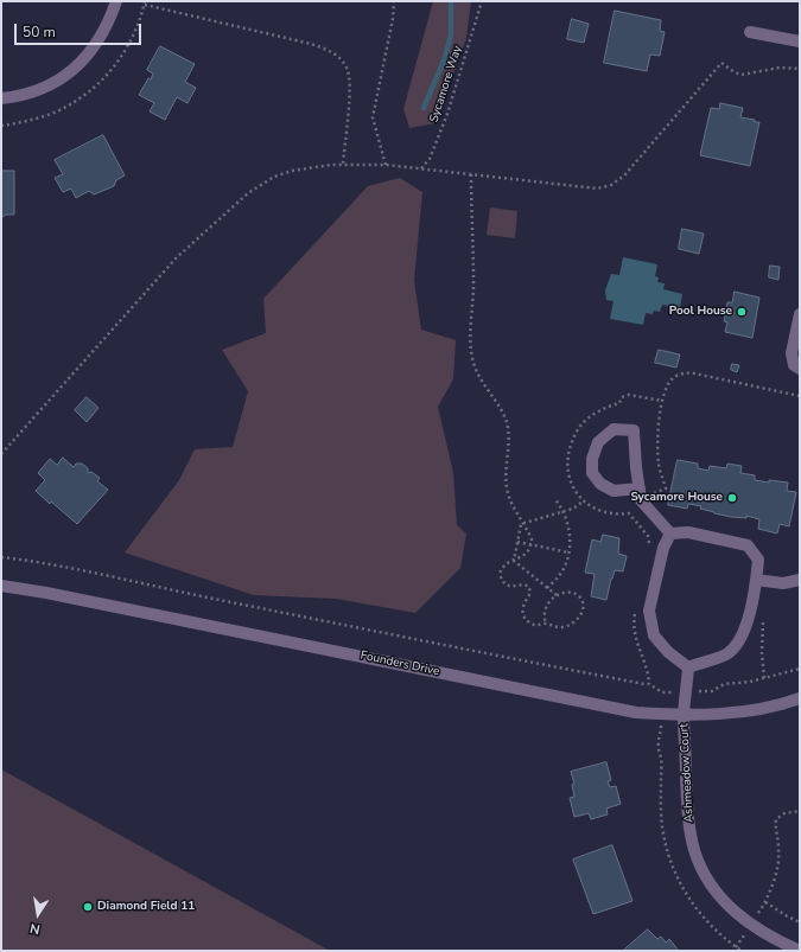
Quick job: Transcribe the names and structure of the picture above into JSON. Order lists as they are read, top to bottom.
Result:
{
  "streets": {
    "street": ["Founders Drive", "Ashmeadow Court"],
    "path": ["Sycamore Way"]
  },
  "crossings": [
    ["Founders Drive", "Ashmeadow Court"]
  ],
  "places": ["Pool House", "Sycamore House", "Diamond Field 11"],
  "scale_bar": "50 m",
  "north": "bottom"
}
